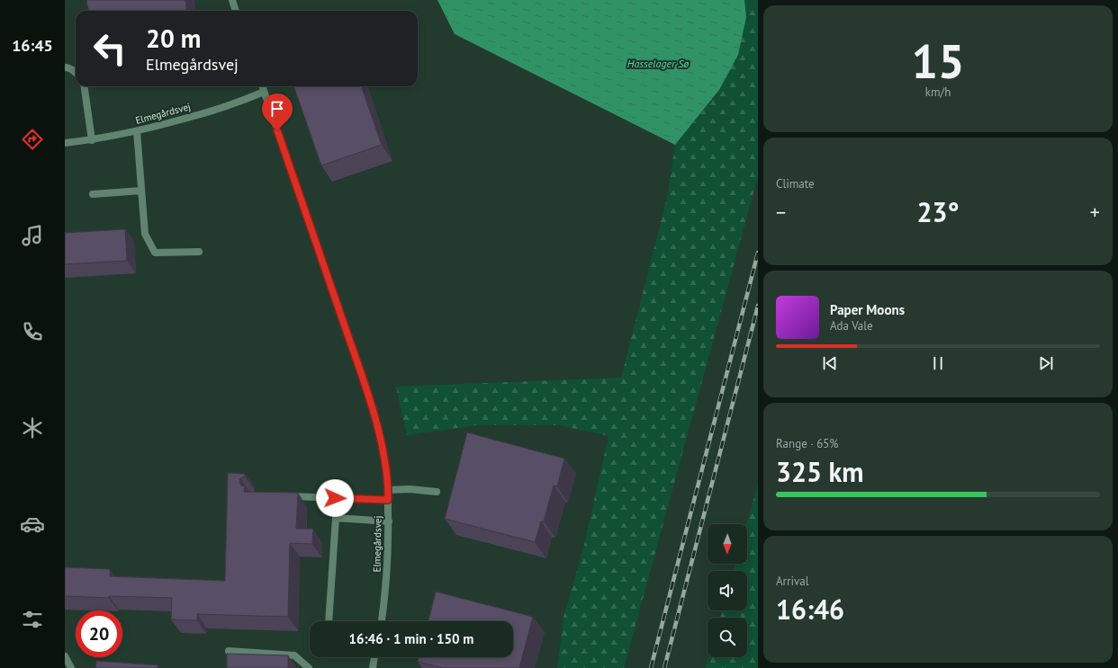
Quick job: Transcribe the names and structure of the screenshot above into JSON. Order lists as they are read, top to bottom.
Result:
{
  "streets": {
    "street": ["Elmegårdsvej"]
  },
  "water": ["Hasselager Sø"],
  "north": "bottom",
  "page": {
    "tabs": "16:45",
    "tile": [
      ["15", "km/h"],
      "Climate",
      ["Range · 65%", "325 km"],
      ["Arrival", "16:46"]
    ],
    "turn": ["20 m", "Elmegårdsvej"],
    "heat": ["−", "23°", "+"],
    "song": ["Paper Moons", "Ada Vale"],
    "limit": "20",
    "trip": "16:46 · 1 min · 150 m"
  }
}
